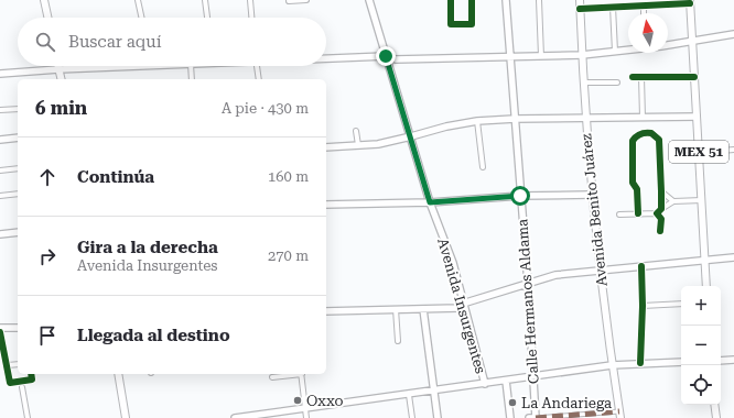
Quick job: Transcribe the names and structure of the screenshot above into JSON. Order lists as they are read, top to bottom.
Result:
{
  "streets": {
    "main road": [
      "MEX 51",
      "Avenida Benito Juárez",
      "Calle Hermanos Aldama",
      "Avenida Insurgentes"
    ]
  },
  "places": ["Oxxo", "La Andariega"],
  "north": "top",
  "page": {
    "search": "Buscar aquí",
    "heading": ["6 min", "A pie · 430 m"],
    "list": [
      ["Continúa", "160 m"],
      ["Gira a la derecha", "Avenida Insurgentes", "270 m"],
      "Llegada al destino"
    ],
    "map_buttons": ["+", "−"]
  }
}
